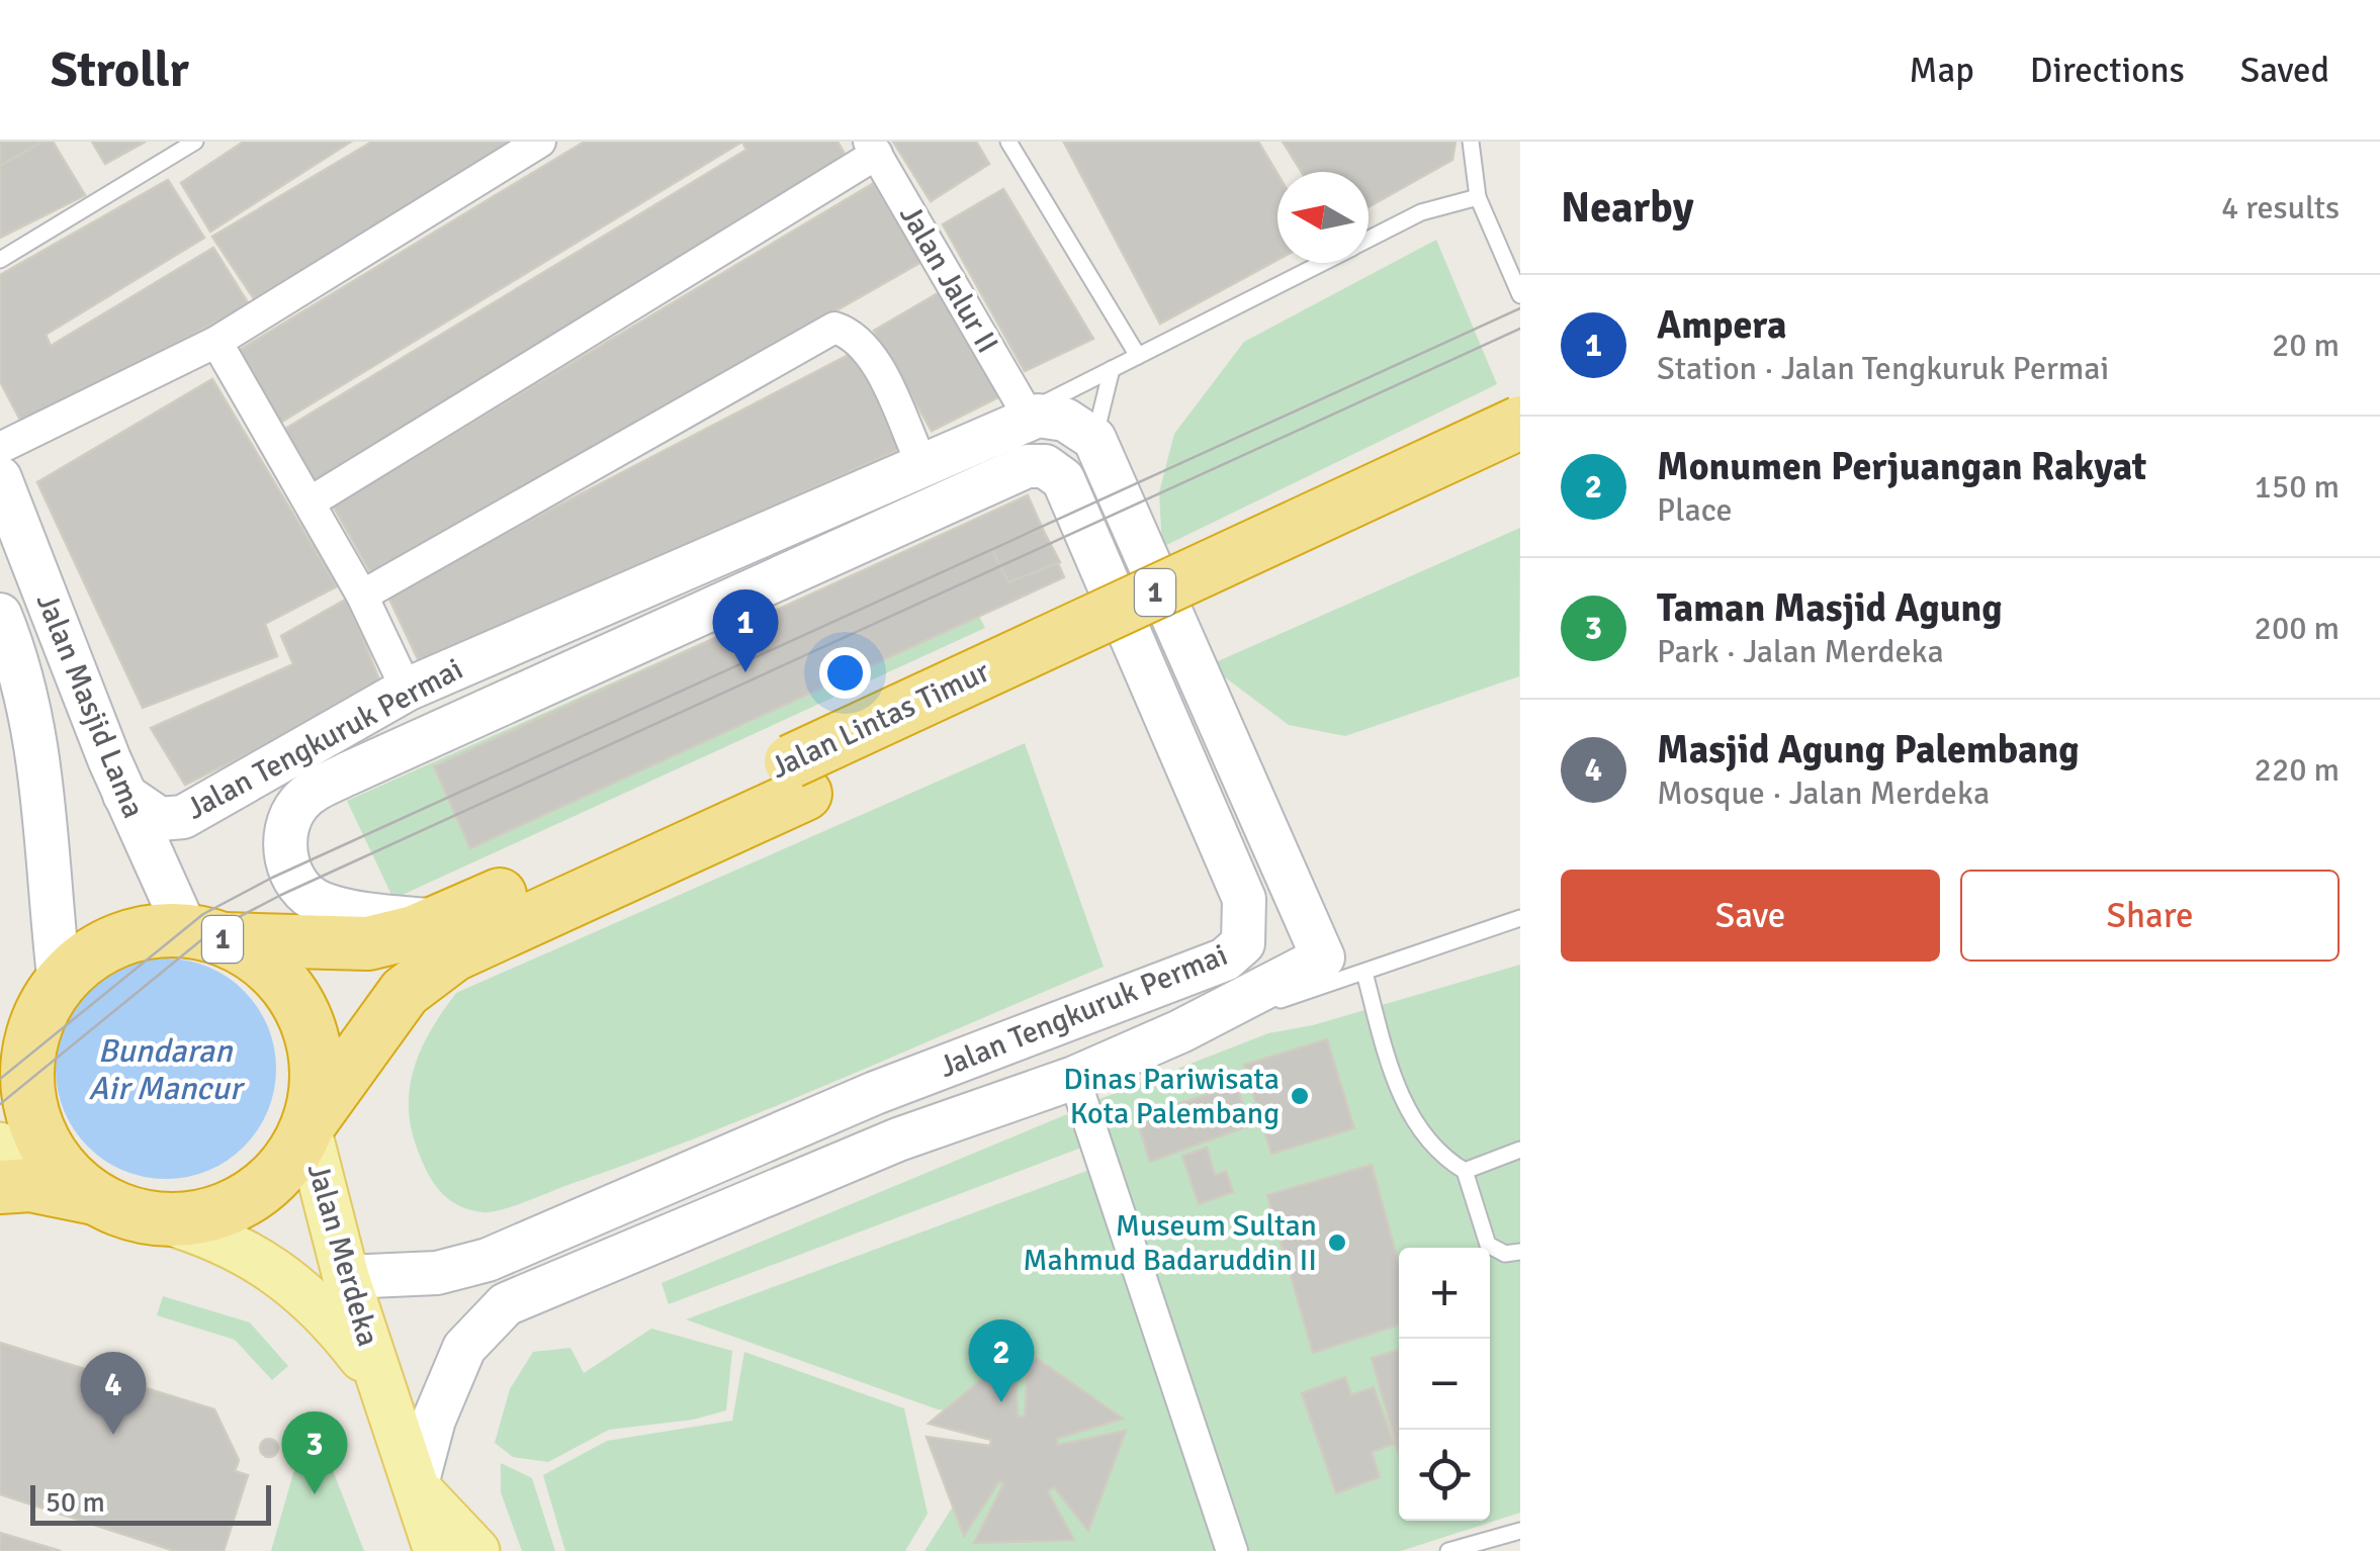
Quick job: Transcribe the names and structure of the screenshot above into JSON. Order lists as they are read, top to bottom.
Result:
{
  "streets": {
    "highway": ["1", "Jalan Lintas Timur"],
    "main road": ["Jalan Masjid Lama", "Jalan Tengkuruk Permai", "Jalan Merdeka"],
    "street": ["Jalan Jalur II"]
  },
  "crossings": [
    ["Jalan Jalur II", "Jalan Tengkuruk Permai"],
    ["1", "Jalan Masjid Lama"],
    ["1", "Jalan Lintas Timur"],
    ["1", "Jalan Merdeka"],
    ["Jalan Masjid Lama", "Jalan Lintas Timur"],
    ["Jalan Masjid Lama", "Jalan Tengkuruk Permai"],
    ["Jalan Masjid Lama", "Jalan Merdeka"],
    ["Jalan Lintas Timur", "Jalan Tengkuruk Permai"],
    ["Jalan Lintas Timur", "Jalan Merdeka"],
    ["Jalan Tengkuruk Permai", "Jalan Merdeka"]
  ],
  "water": ["Bundaran Air Mancur"],
  "places": ["Dinas Pariwisata Kota Palembang", "Museum Sultan Mahmud Badaruddin II"],
  "scale_bar": "50 m",
  "north": "left",
  "page": {
    "header": "Strollr",
    "nav": ["Map", "Directions", "Saved"],
    "heading": ["Nearby", "4 results"],
    "list": [
      {
        "mark": "1",
        "name": "Ampera",
        "note": "Station · Jalan Tengkuruk Permai",
        "value": "20 m"
      },
      {
        "mark": "2",
        "name": "Monumen Perjuangan Rakyat",
        "note": "Place",
        "value": "150 m"
      },
      {
        "mark": "3",
        "name": "Taman Masjid Agung",
        "note": "Park · Jalan Merdeka",
        "value": "200 m"
      },
      {
        "mark": "4",
        "name": "Masjid Agung Palembang",
        "note": "Mosque · Jalan Merdeka",
        "value": "220 m"
      }
    ],
    "pins": [
      "1",
      "2",
      "4",
      "3"
    ],
    "buttons": ["Save", "Share"],
    "map_buttons": ["+", "−"],
    "scale": "50 m"
  }
}
